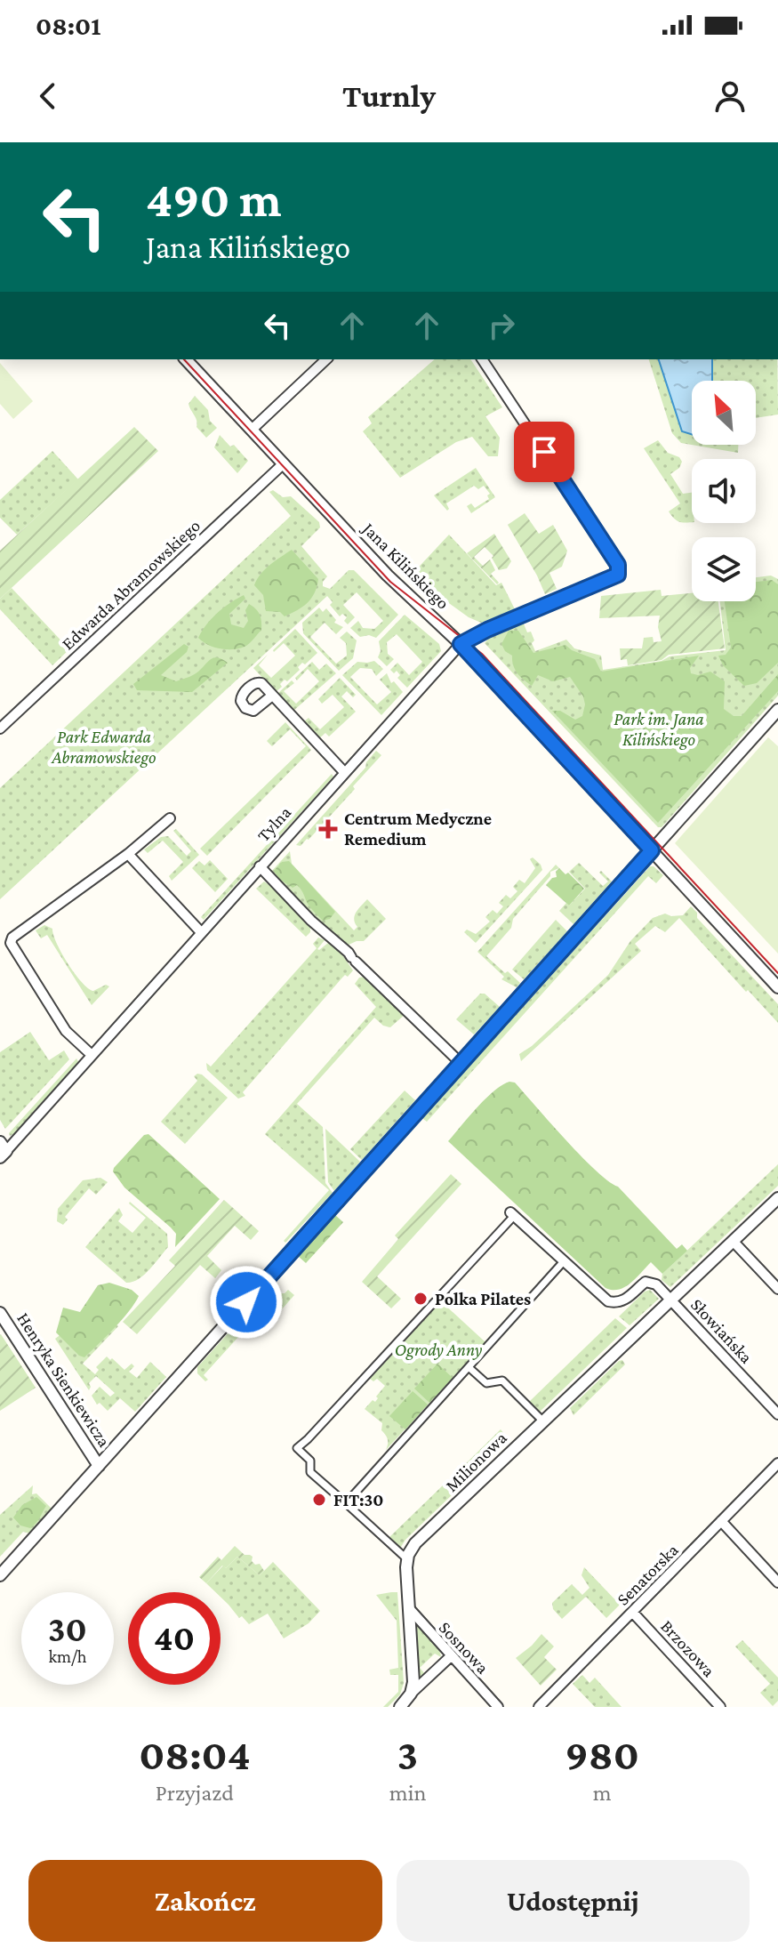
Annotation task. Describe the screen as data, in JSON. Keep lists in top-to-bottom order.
{
  "streets": {
    "street": [
      "Jana Kilińskiego",
      "Edwarda Abramowskiego",
      "Tylna",
      "Słowiańska",
      "Henryka Sienkiewicza",
      "Milionowa",
      "Senatorska",
      "Sosnowa",
      "Brzozowa"
    ]
  },
  "crossings": [
    ["Jana Kilińskiego", "Edwarda Abramowskiego"],
    ["Jana Kilińskiego", "Tylna"],
    ["Słowiańska", "Milionowa"],
    ["Senatorska", "Brzozowa"]
  ],
  "parks": ["Park im. Jana Kilińskiego", "Park Edwarda Abramowskiego", "Ogrody Anny"],
  "places": {
    "health": ["Centrum Medyczne Remedium"],
    "other": ["Polka Pilates", "FIT:30"]
  },
  "north": "top left",
  "page": {
    "status": "08:01",
    "header": "Turnly",
    "turn": ["490 m", "Jana Kilińskiego"],
    "speed": "30 km/h",
    "limit": "40",
    "eta": [
      "08:04",
      "Przyjazd",
      "3",
      "min",
      "980",
      "m"
    ],
    "buttons": ["Zakończ", "Udostępnij"]
  }
}
